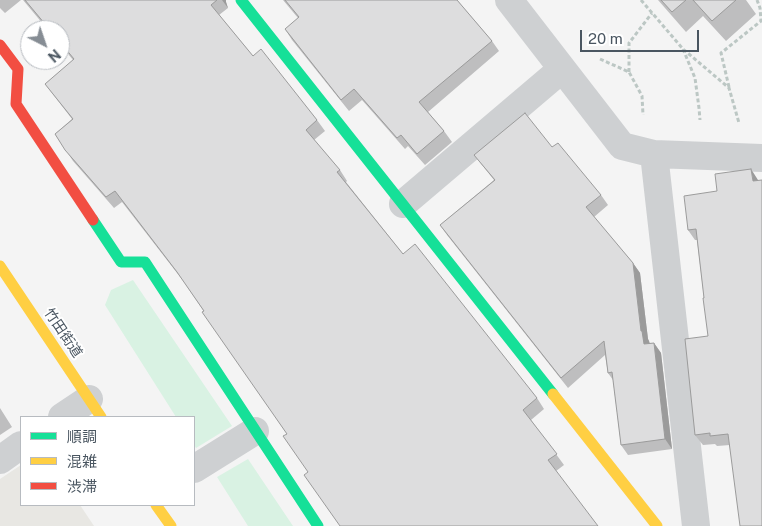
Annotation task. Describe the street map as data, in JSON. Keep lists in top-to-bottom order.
{
  "streets": {
    "main road": ["竹田街道"]
  },
  "legend": ["順調", "混雑", "渋滞"],
  "scale_bar": "20 m",
  "north": "bottom right"
}
